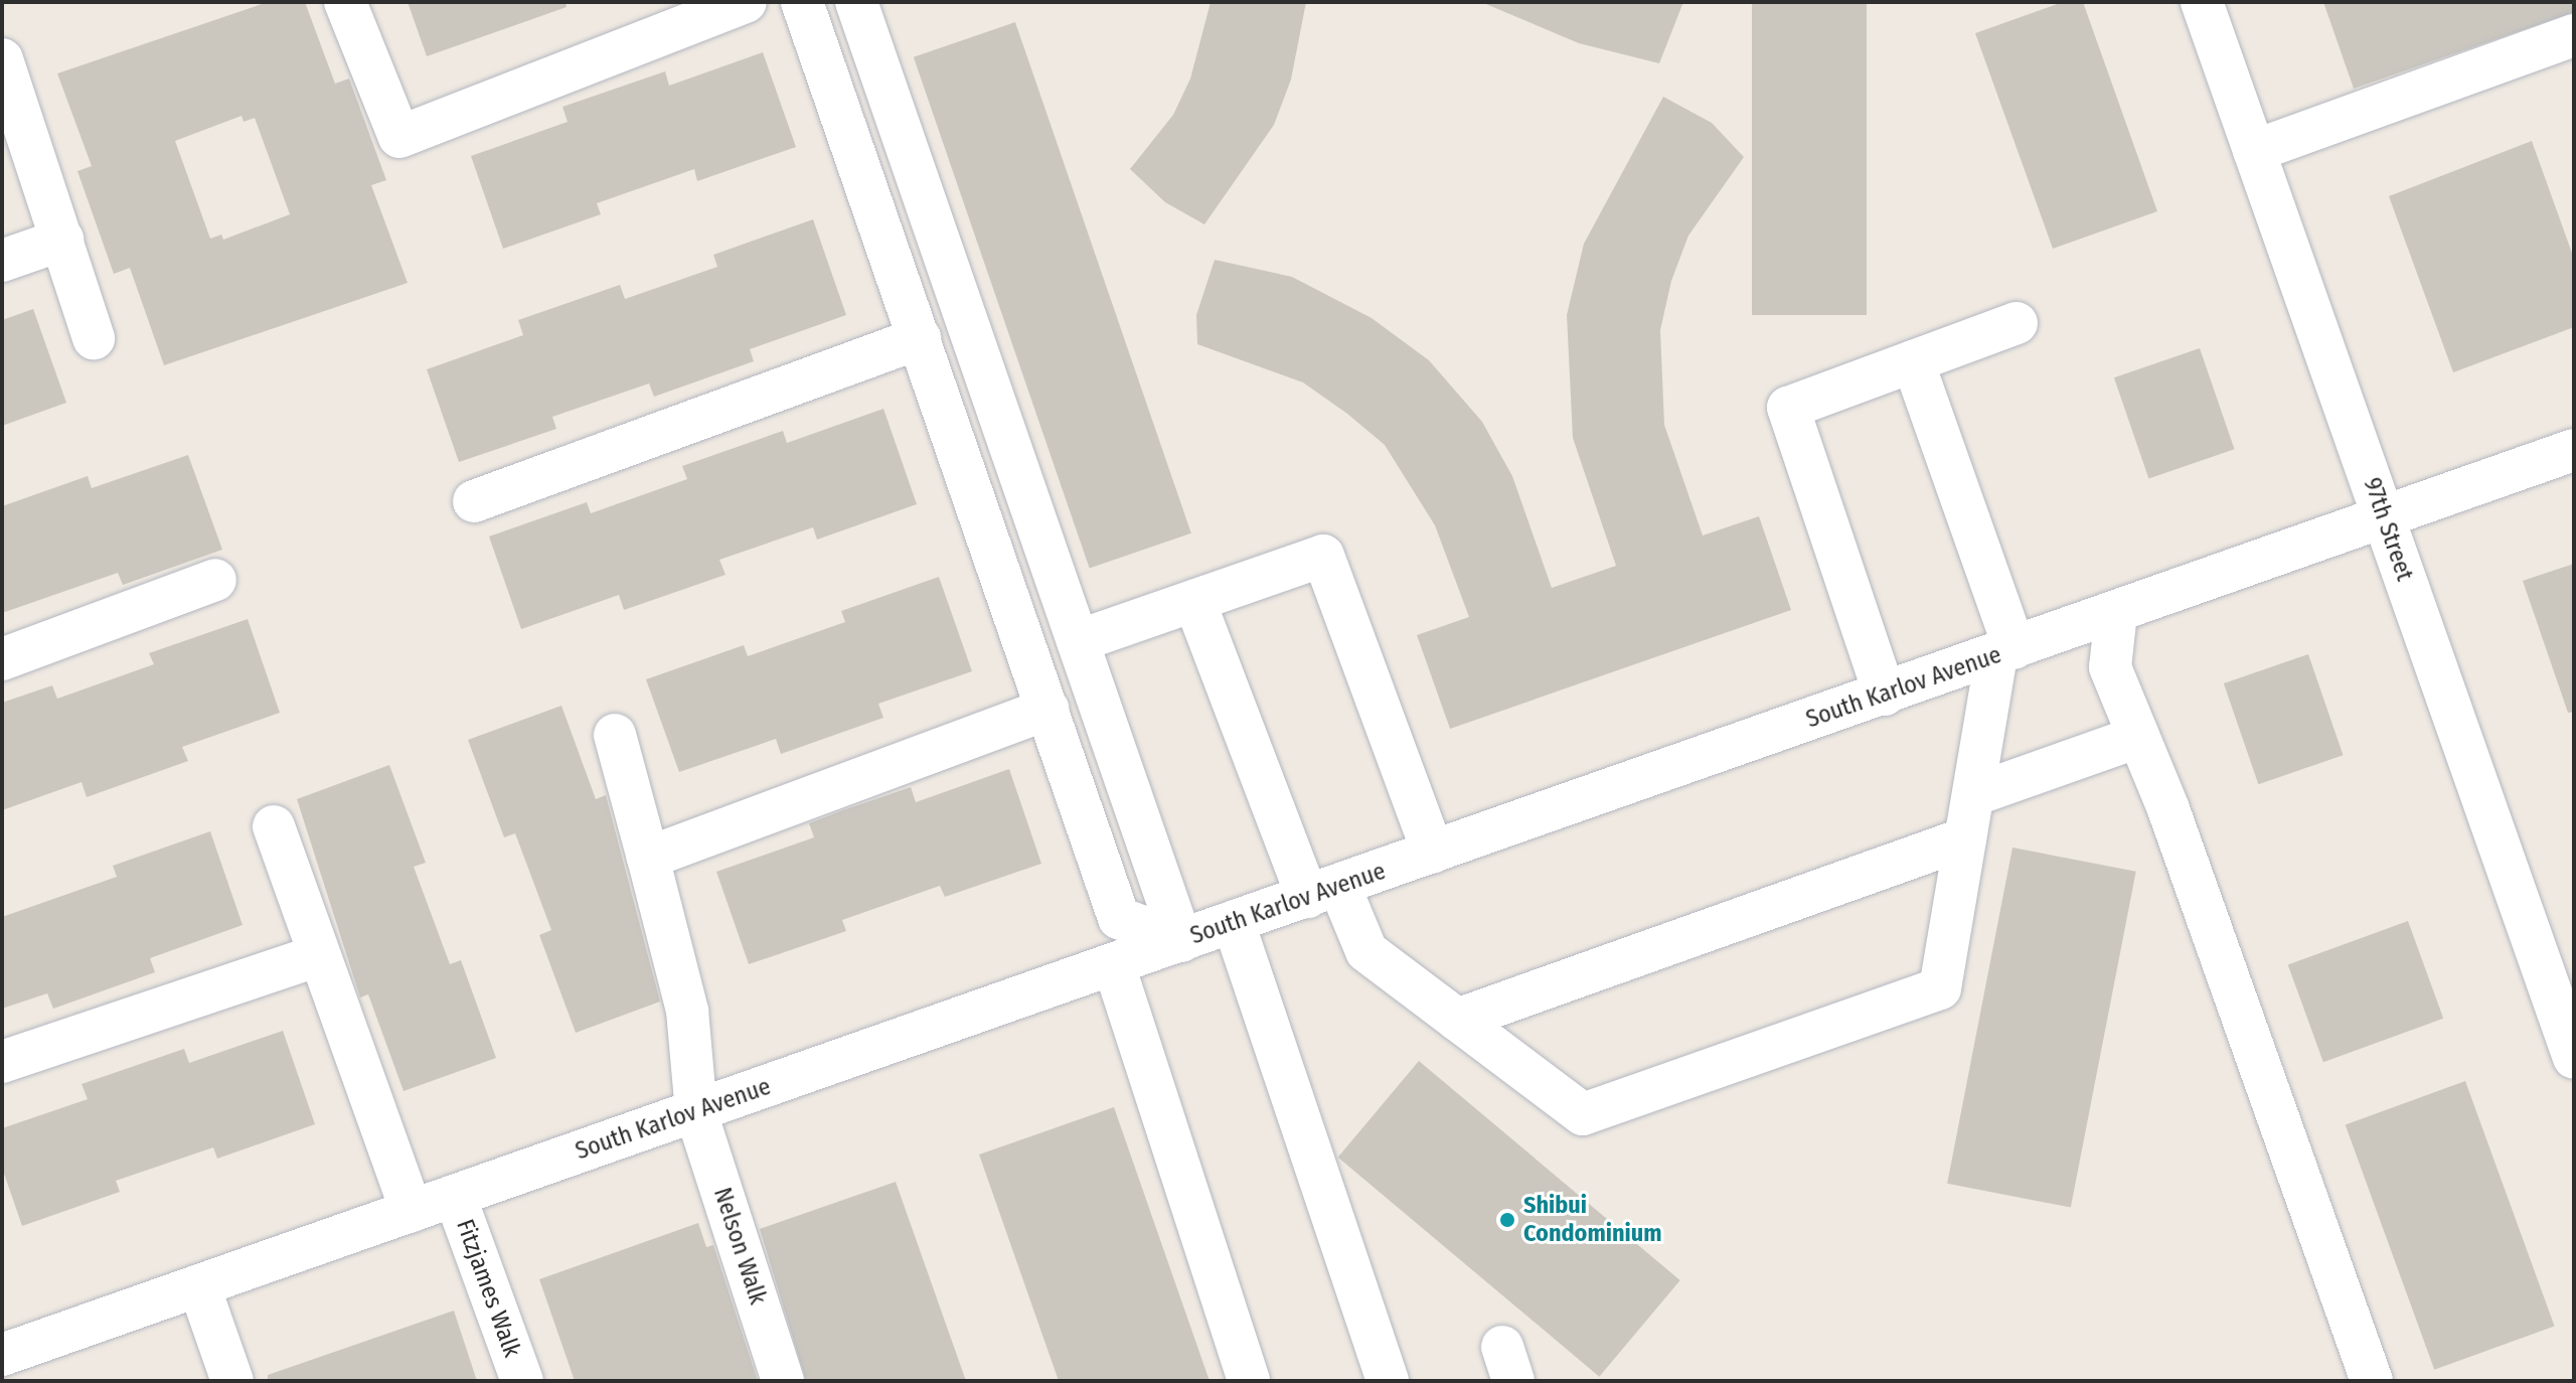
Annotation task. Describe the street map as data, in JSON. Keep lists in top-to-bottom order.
{
  "streets": {
    "street": [
      "97th Street",
      "South Karlov Avenue",
      "Nelson Walk",
      "Fitzjames Walk"
    ]
  },
  "crossings": [
    ["97th Street", "South Karlov Avenue"],
    ["South Karlov Avenue", "Nelson Walk"],
    ["South Karlov Avenue", "Fitzjames Walk"]
  ],
  "places": ["Shibui Condominium"]
}
